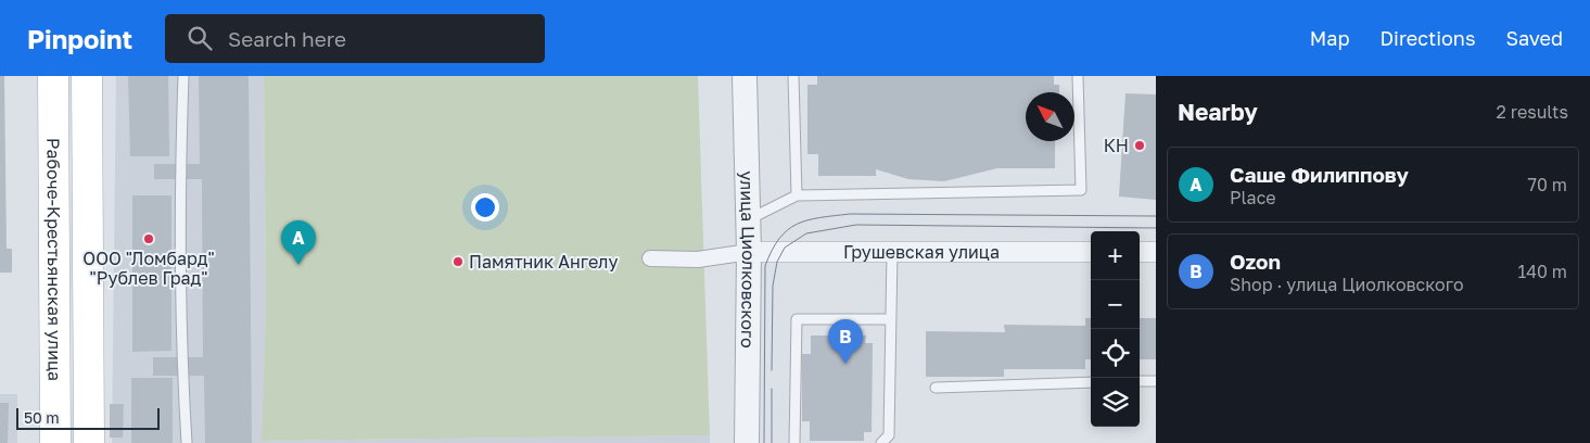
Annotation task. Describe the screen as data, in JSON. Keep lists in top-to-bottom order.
{
  "streets": {
    "main road": ["Рабоче-Крестьянская улица"],
    "street": ["Грушевская улица", "улица Циолковского"]
  },
  "crossings": [
    ["Грушевская улица", "улица Циолковского"]
  ],
  "places": ["КН", "ООО \"Ломбард\" \"Рублев Град\"", "Памятник Ангелу"],
  "scale_bar": "50 m",
  "north": "top left",
  "page": {
    "header": "Pinpoint",
    "search": "Search here",
    "nav": ["Map", "Directions", "Saved"],
    "heading": ["Nearby", "2 results"],
    "list": [
      {
        "mark": "A",
        "name": "Саше Филиппову",
        "note": "Place",
        "value": "70 m"
      },
      {
        "mark": "B",
        "name": "Ozon",
        "note": "Shop · улица Циолковского",
        "value": "140 m"
      }
    ],
    "pins": ["A", "B"],
    "map_buttons": ["+", "−"],
    "scale": "50 m"
  }
}
